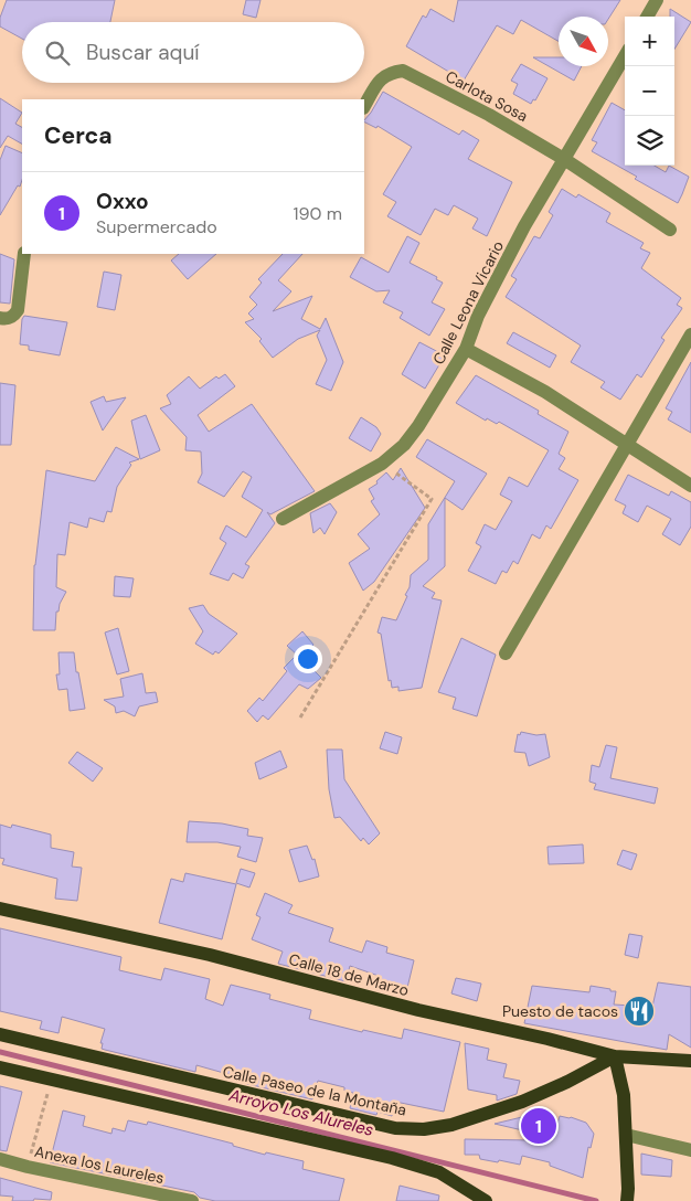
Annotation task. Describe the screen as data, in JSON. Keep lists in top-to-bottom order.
{
  "streets": {
    "main road": ["Calle 18 de Marzo", "Calle Paseo de la Montaña"],
    "street": ["Carlota Sosa", "Calle Leona Vicario", "Anexa los Laureles"]
  },
  "crossings": [
    ["Carlota Sosa", "Calle Leona Vicario"],
    ["Calle 18 de Marzo", "Calle Paseo de la Montaña"]
  ],
  "water": ["Arroyo Los Alureles"],
  "places": {
    "restaurant": ["Puesto de tacos"]
  },
  "north": "bottom right",
  "page": {
    "map_buttons": ["+", "−"],
    "search": "Buscar aquí",
    "heading": "Cerca",
    "list": [
      {
        "mark": "1",
        "name": "Oxxo",
        "note": "Supermercado",
        "value": "190 m"
      }
    ],
    "pins": "1"
  }
}
